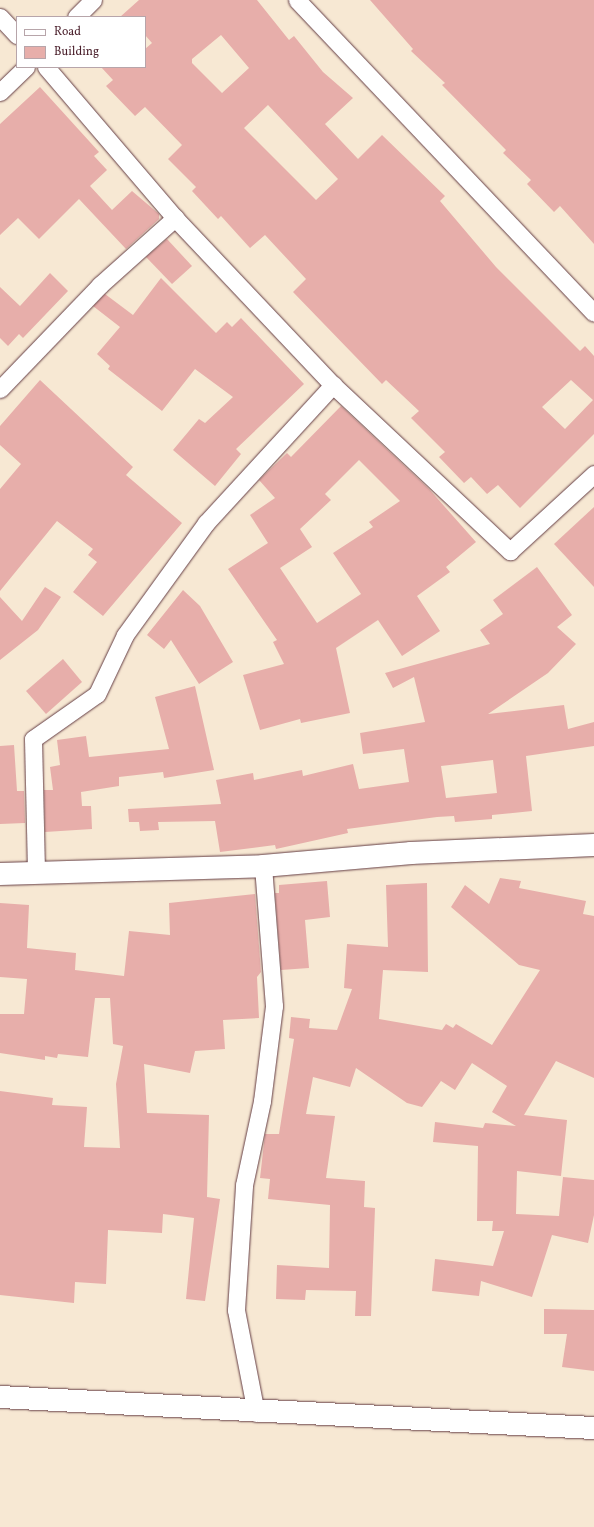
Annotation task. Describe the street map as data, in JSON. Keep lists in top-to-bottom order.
{
  "legend": ["Road", "Building"]
}
